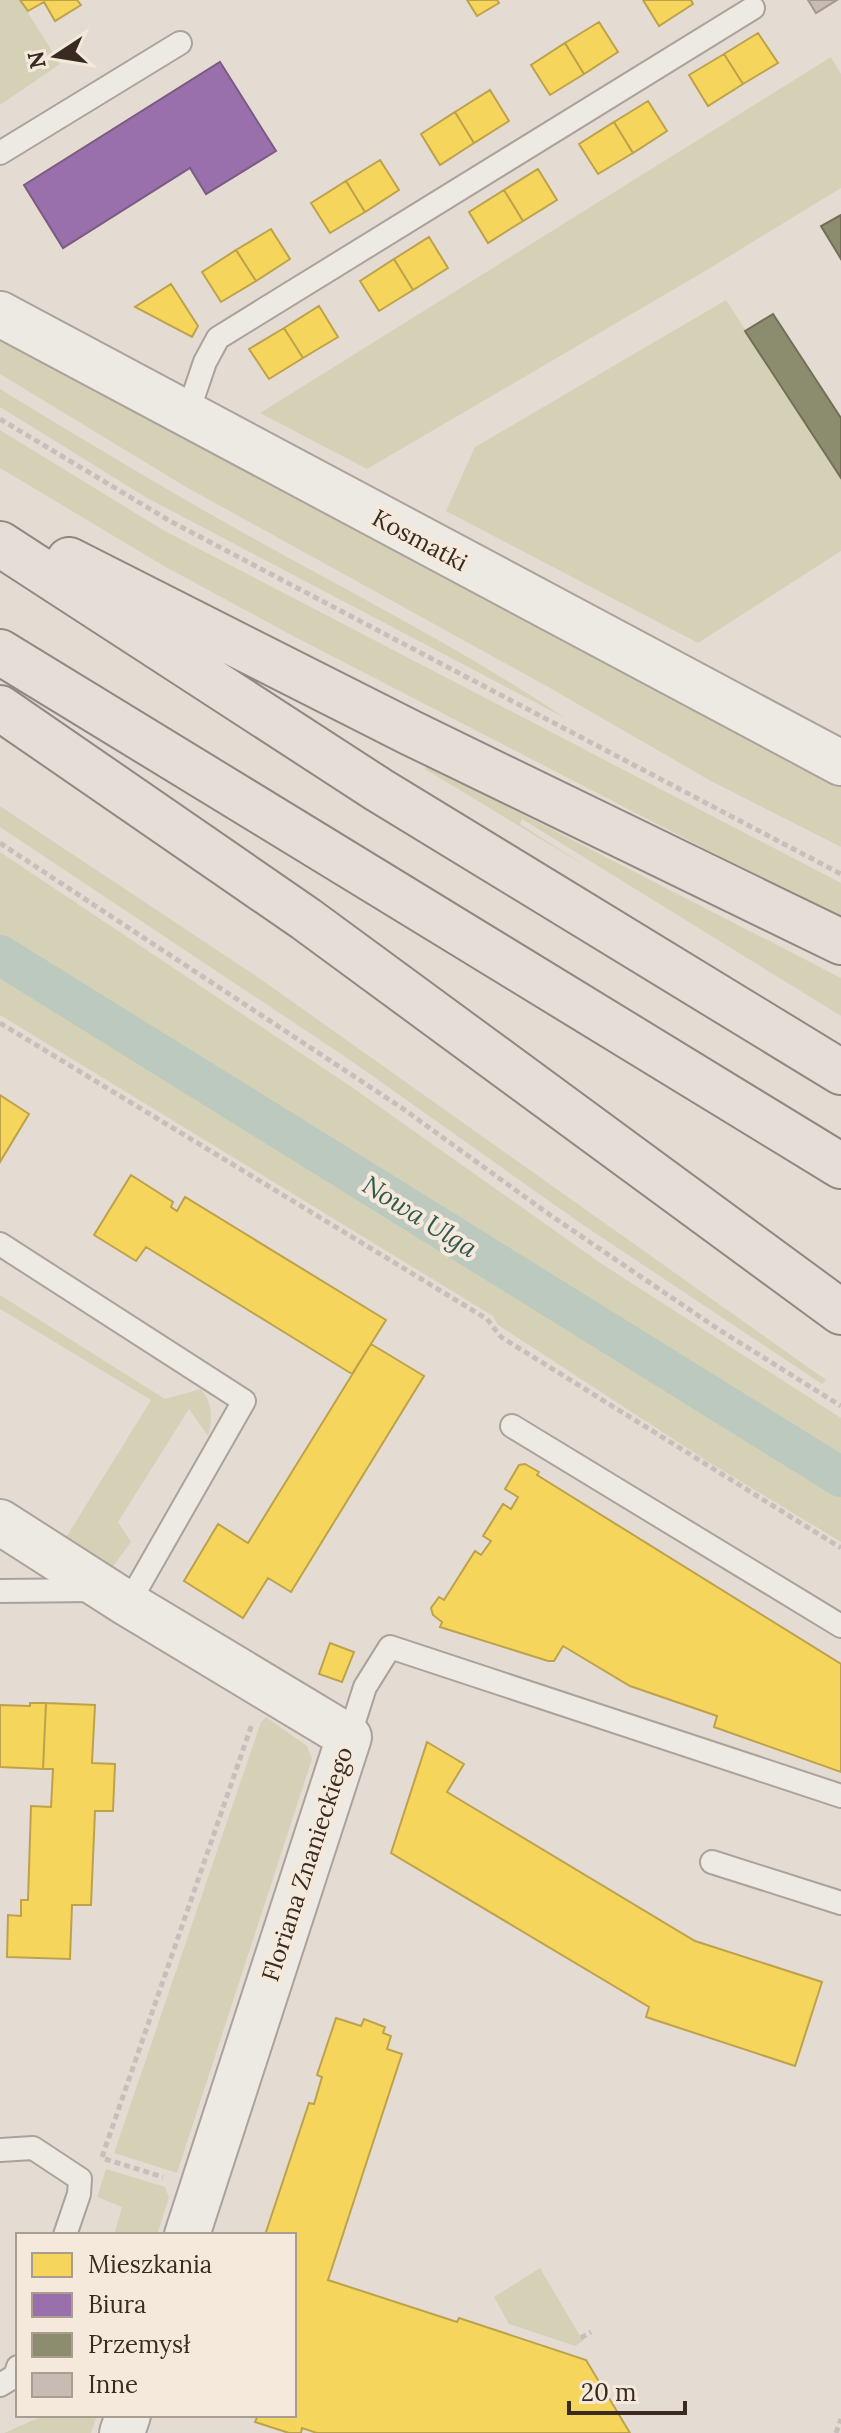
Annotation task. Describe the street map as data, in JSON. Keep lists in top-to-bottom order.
{
  "streets": {
    "street": ["Kosmatki", "Floriana Znanieckiego"]
  },
  "water": ["Nowa Ulga"],
  "legend": [
    "Mieszkania",
    "Biura",
    "Przemysł",
    "Inne"
  ],
  "scale_bar": "20 m",
  "north": "left"
}
